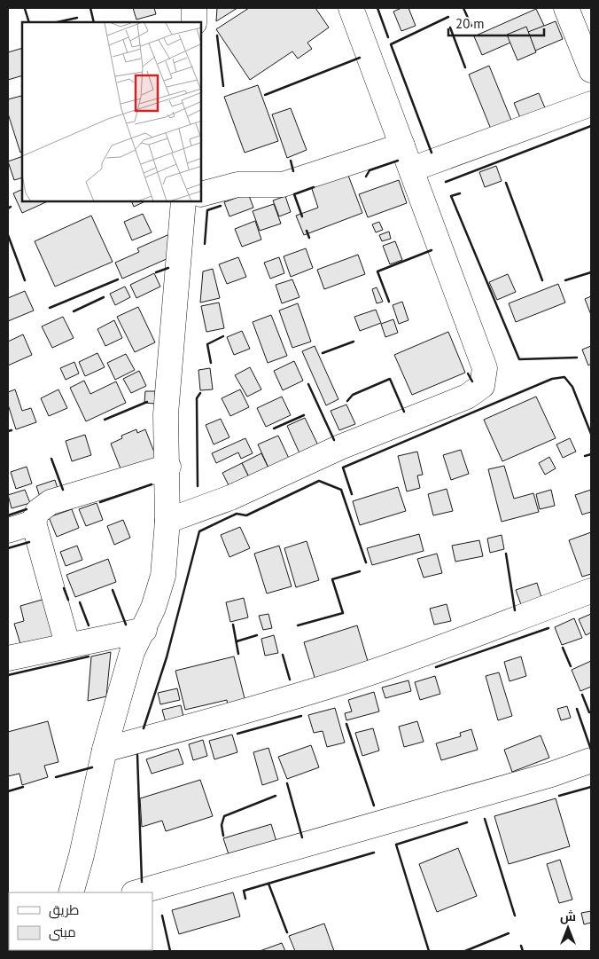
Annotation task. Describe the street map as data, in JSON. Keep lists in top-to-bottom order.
{
  "legend": ["طريق", "مبنى"],
  "scale_bar": "20 m",
  "north": "top"
}
